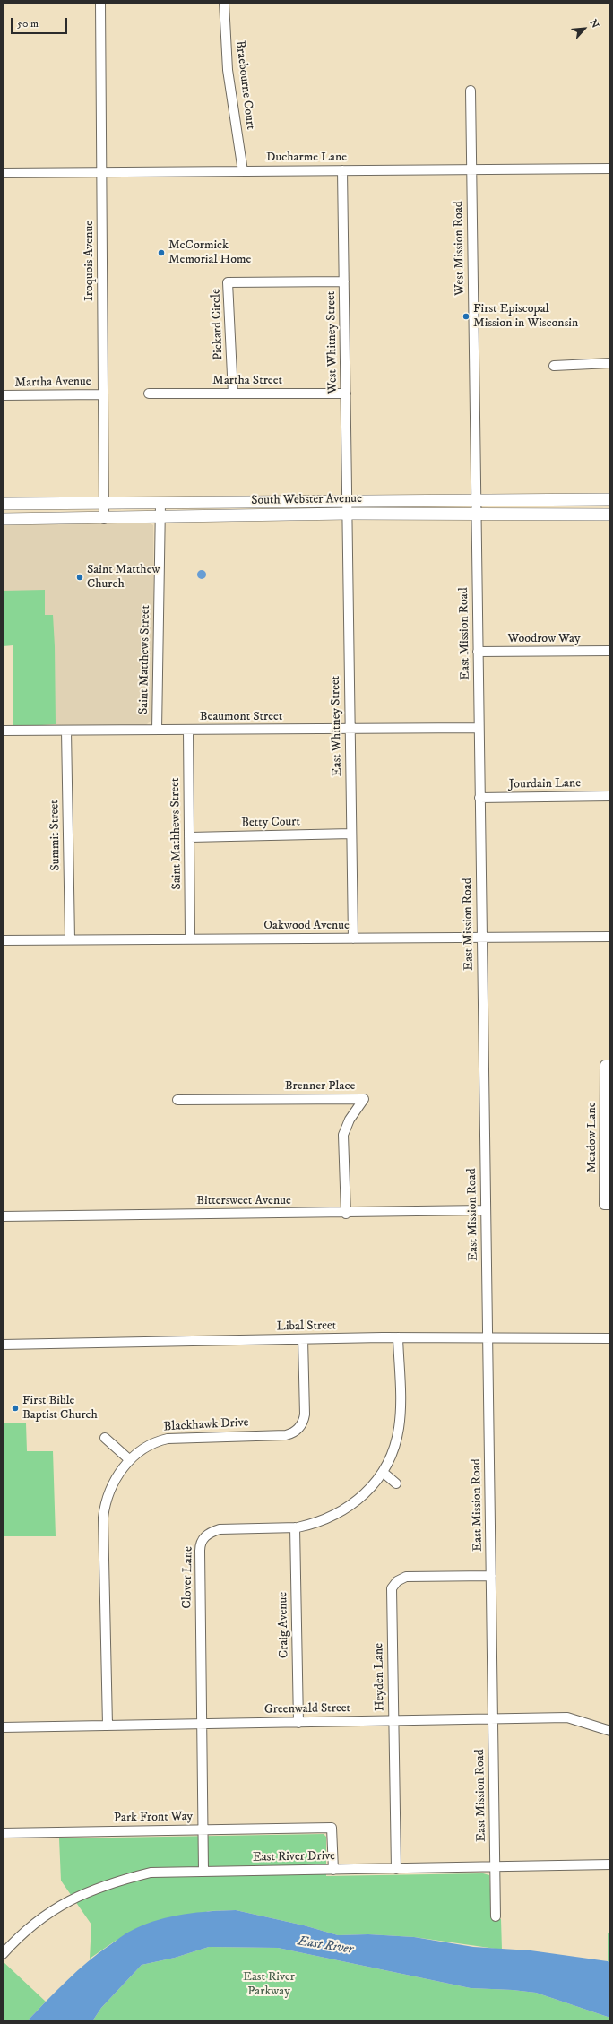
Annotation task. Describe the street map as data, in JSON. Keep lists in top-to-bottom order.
{
  "streets": {
    "main road": ["South Webster Avenue"],
    "street": [
      "Braebourne Court",
      "Ducharme Lane",
      "West Mission Road",
      "Iroquois Avenue",
      "Pickard Circle",
      "West Whitney Street",
      "Martha Street",
      "Martha Avenue",
      "East Mission Road",
      "Woodrow Way",
      "Saint Matthews Street",
      "Beaumont Street",
      "East Whitney Street",
      "Jourdain Lane",
      "Betty Court",
      "Saint Mathhews Street",
      "Summit Street",
      "Oakwood Avenue",
      "Brenner Place",
      "Meadow Lane",
      "Bittersweet Avenue",
      "Libal Street",
      "Blackhawk Drive",
      "Clover Lane",
      "Craig Avenue",
      "Heyden Lane",
      "Greenwald Street",
      "Park Front Way",
      "East River Drive"
    ]
  },
  "crossings": [
    ["Braebourne Court", "Ducharme Lane"],
    ["Ducharme Lane", "West Mission Road"],
    ["Ducharme Lane", "Iroquois Avenue"],
    ["Ducharme Lane", "West Whitney Street"],
    ["West Mission Road", "South Webster Avenue"],
    ["West Mission Road", "East Mission Road"],
    ["Iroquois Avenue", "Martha Avenue"],
    ["Iroquois Avenue", "South Webster Avenue"],
    ["Pickard Circle", "West Whitney Street"],
    ["Pickard Circle", "Martha Street"],
    ["West Whitney Street", "Martha Street"],
    ["West Whitney Street", "South Webster Avenue"],
    ["West Whitney Street", "East Whitney Street"],
    ["South Webster Avenue", "East Mission Road"],
    ["South Webster Avenue", "Saint Matthews Street"],
    ["South Webster Avenue", "East Whitney Street"],
    ["East Mission Road", "Woodrow Way"],
    ["East Mission Road", "Beaumont Street"],
    ["East Mission Road", "Jourdain Lane"],
    ["East Mission Road", "Oakwood Avenue"],
    ["East Mission Road", "Bittersweet Avenue"],
    ["East Mission Road", "Libal Street"],
    ["East Mission Road", "Heyden Lane"],
    ["East Mission Road", "Greenwald Street"],
    ["East Mission Road", "East River Drive"],
    ["Saint Matthews Street", "Beaumont Street"],
    ["Beaumont Street", "East Whitney Street"],
    ["Beaumont Street", "Saint Mathhews Street"],
    ["Beaumont Street", "Summit Street"],
    ["East Whitney Street", "Betty Court"],
    ["East Whitney Street", "Oakwood Avenue"],
    ["Betty Court", "Saint Mathhews Street"],
    ["Saint Mathhews Street", "Oakwood Avenue"],
    ["Summit Street", "Oakwood Avenue"],
    ["Brenner Place", "Bittersweet Avenue"],
    ["Libal Street", "Blackhawk Drive"],
    ["Libal Street", "Clover Lane"],
    ["Blackhawk Drive", "Greenwald Street"],
    ["Clover Lane", "Craig Avenue"],
    ["Clover Lane", "Greenwald Street"],
    ["Clover Lane", "Park Front Way"],
    ["Clover Lane", "East River Drive"],
    ["Craig Avenue", "Greenwald Street"],
    ["Heyden Lane", "Greenwald Street"],
    ["Heyden Lane", "East River Drive"],
    ["Park Front Way", "East River Drive"]
  ],
  "water": ["East River"],
  "parks": ["East River Parkway"],
  "places": [
    "McCormick Memorial Home",
    "First Episcopal Mission in Wisconsin",
    "Saint Matthew Church",
    "First Bible Baptist Church"
  ],
  "scale_bar": "50 m",
  "north": "top right"
}
